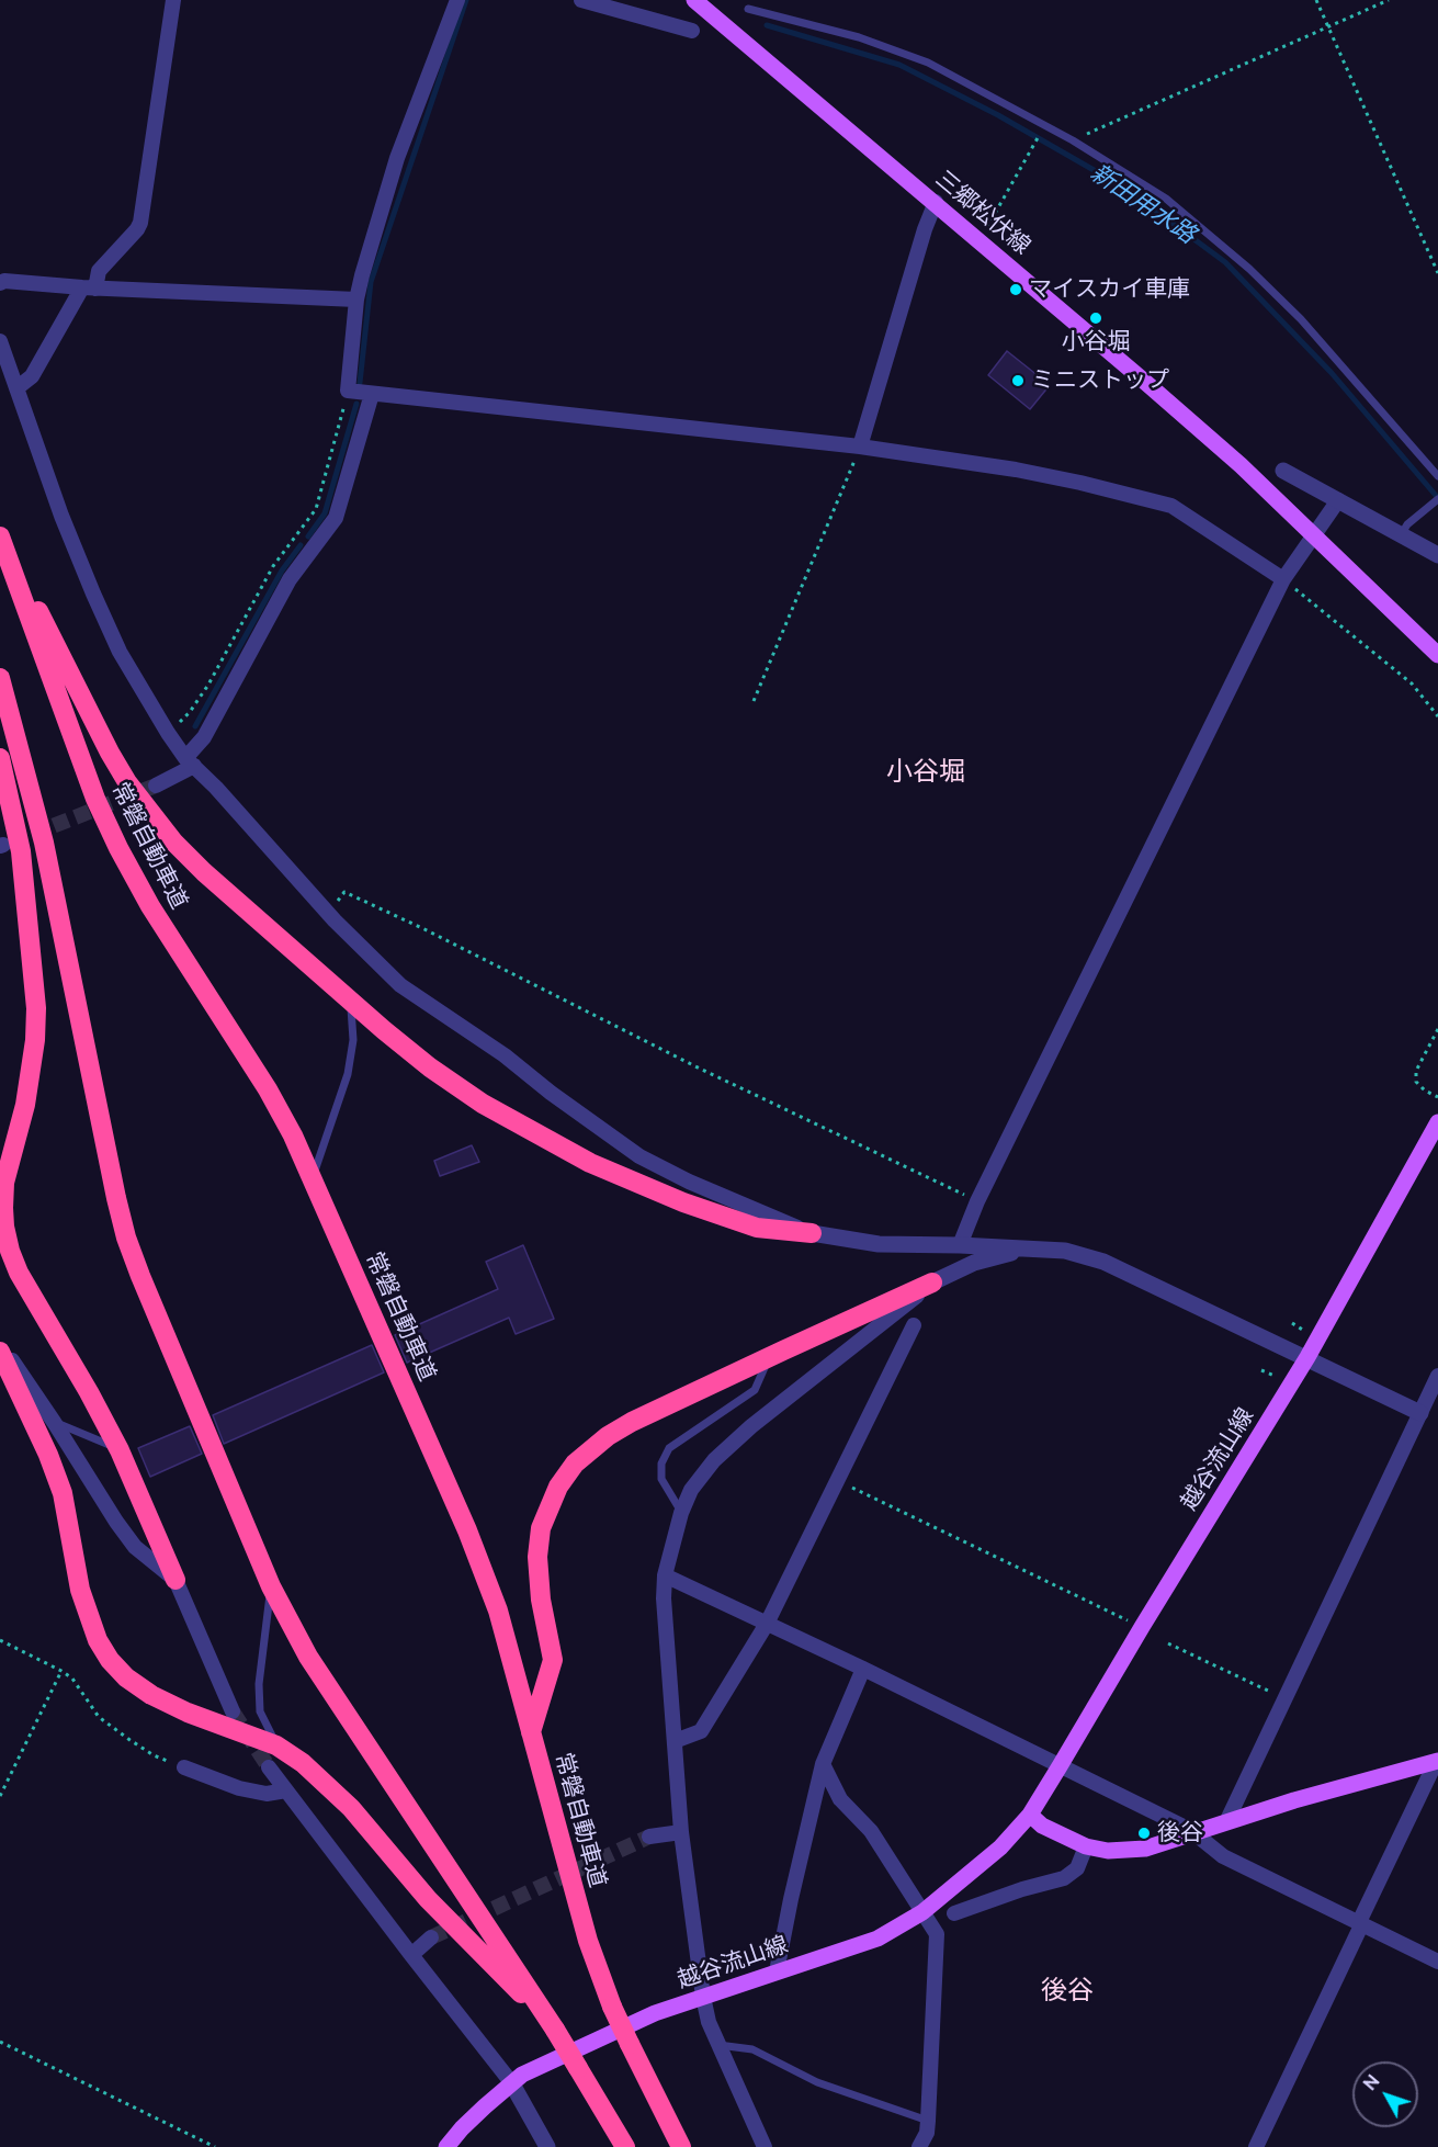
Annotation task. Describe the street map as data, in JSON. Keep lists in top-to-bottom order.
{
  "streets": {
    "highway": ["常磐自動車道"],
    "main road": ["三郷松伏線", "越谷流山線"]
  },
  "districts": ["小谷堀", "後谷"],
  "water": ["新田用水路"],
  "places": [
    "マイスカイ車庫",
    "小谷堀",
    "ミニストップ",
    "後谷"
  ],
  "north": "top left"
}
